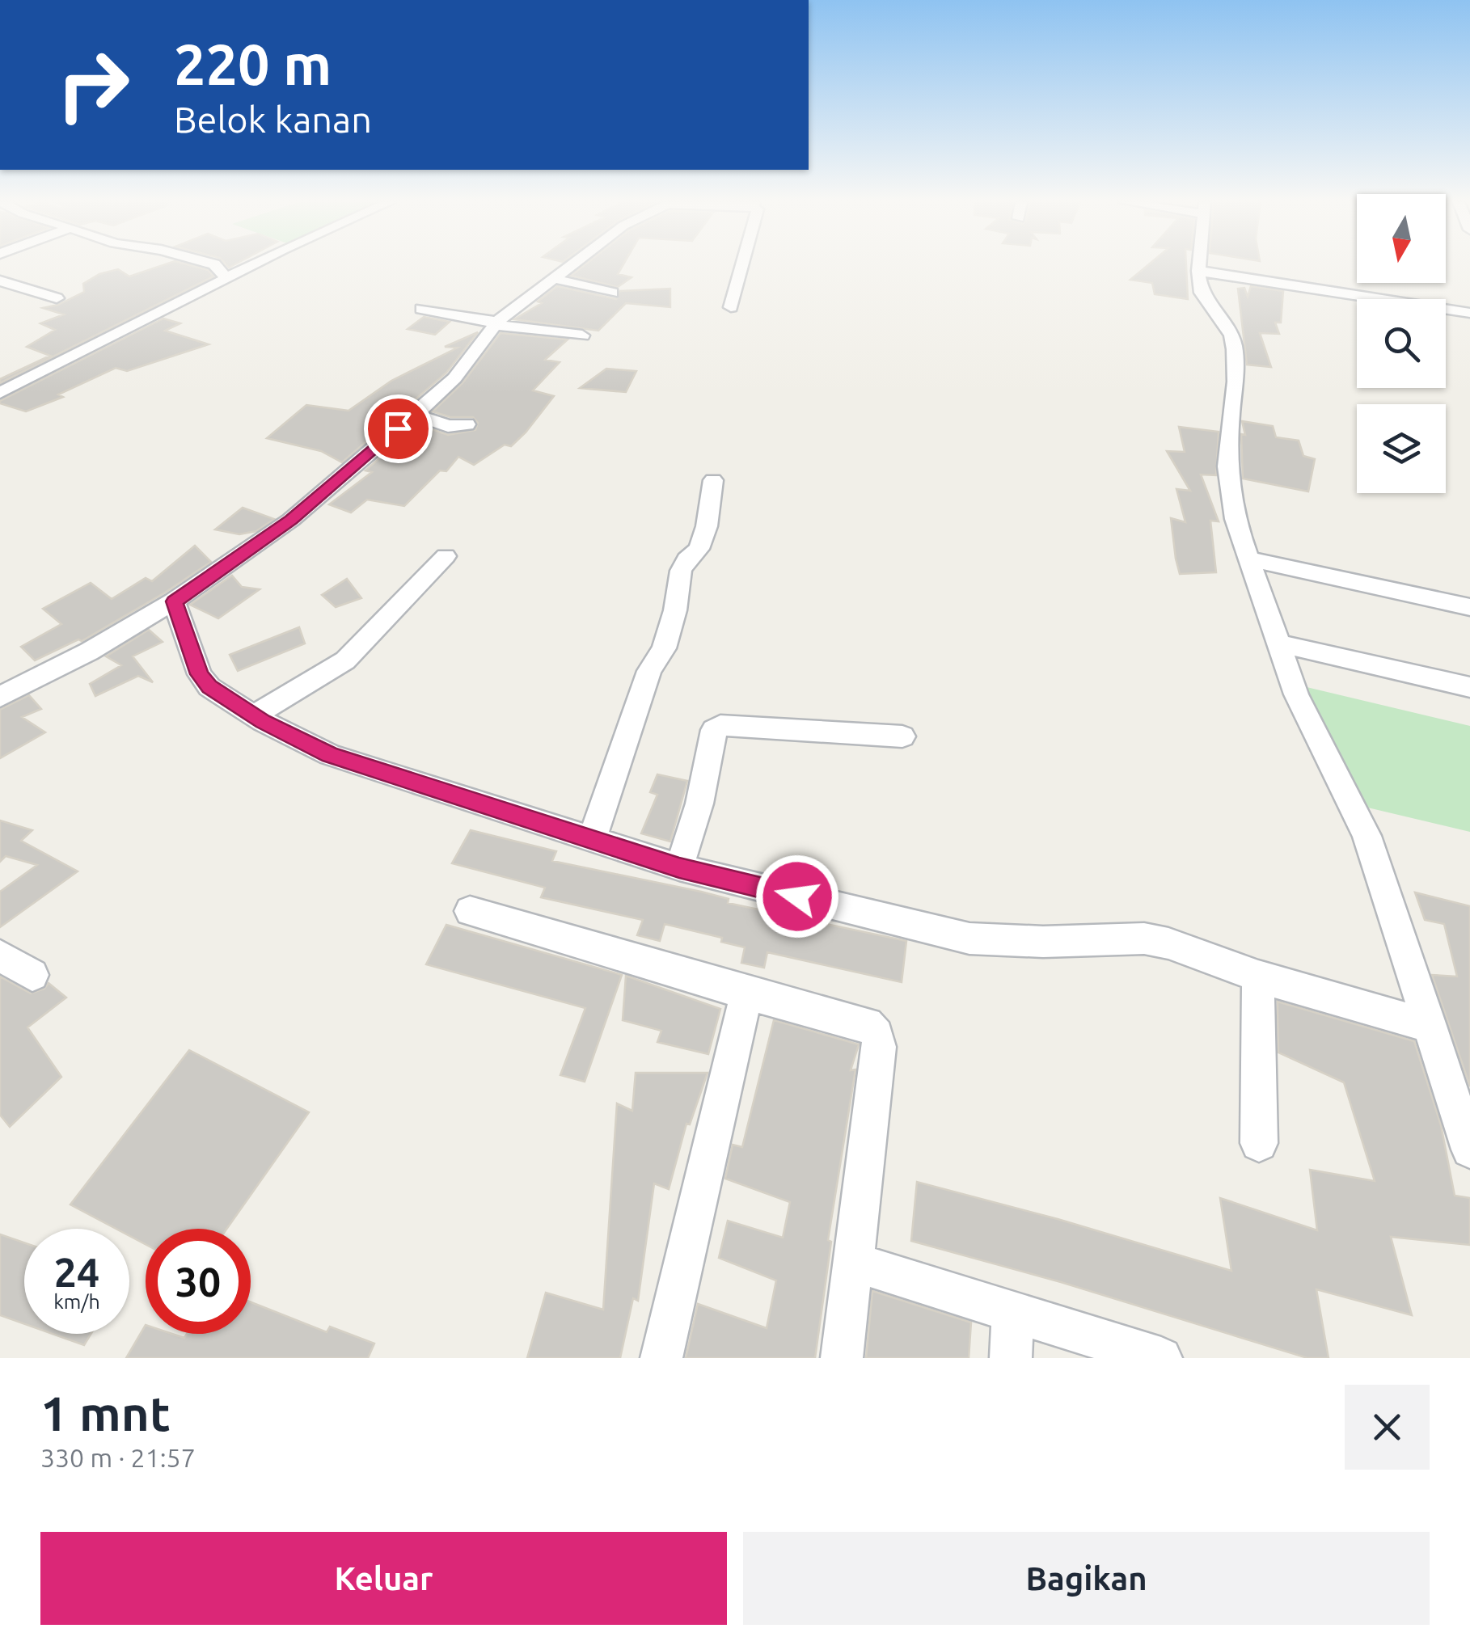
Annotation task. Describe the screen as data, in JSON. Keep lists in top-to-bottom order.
{
  "north": "bottom",
  "page": {
    "turn": ["220 m", "Belok kanan"],
    "speed": "24 km/h",
    "limit": "30",
    "heading": ["1 mnt", "330 m · 21:57"],
    "buttons": ["Keluar", "Bagikan"]
  }
}
